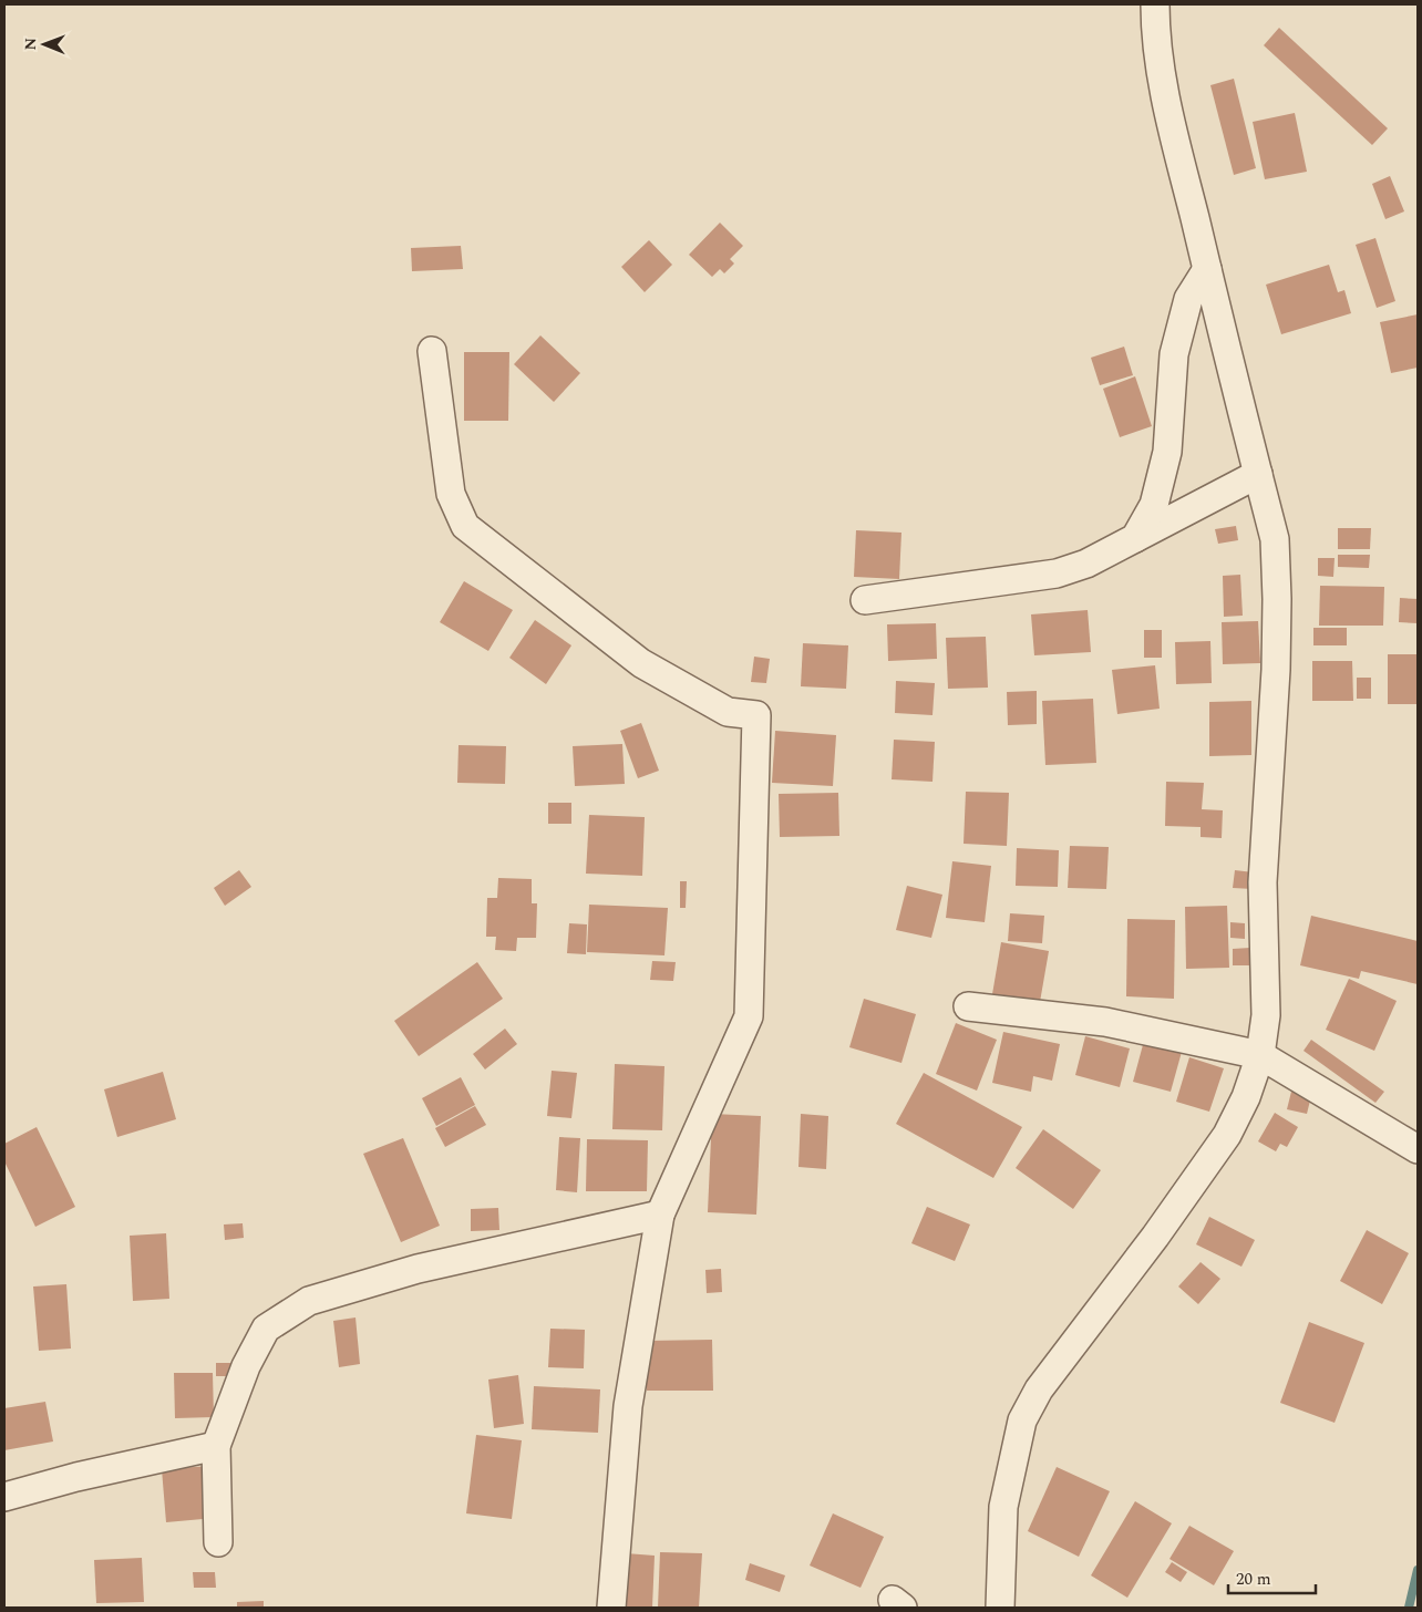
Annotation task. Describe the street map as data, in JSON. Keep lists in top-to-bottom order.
{
  "scale_bar": "20 m",
  "north": "left"
}
